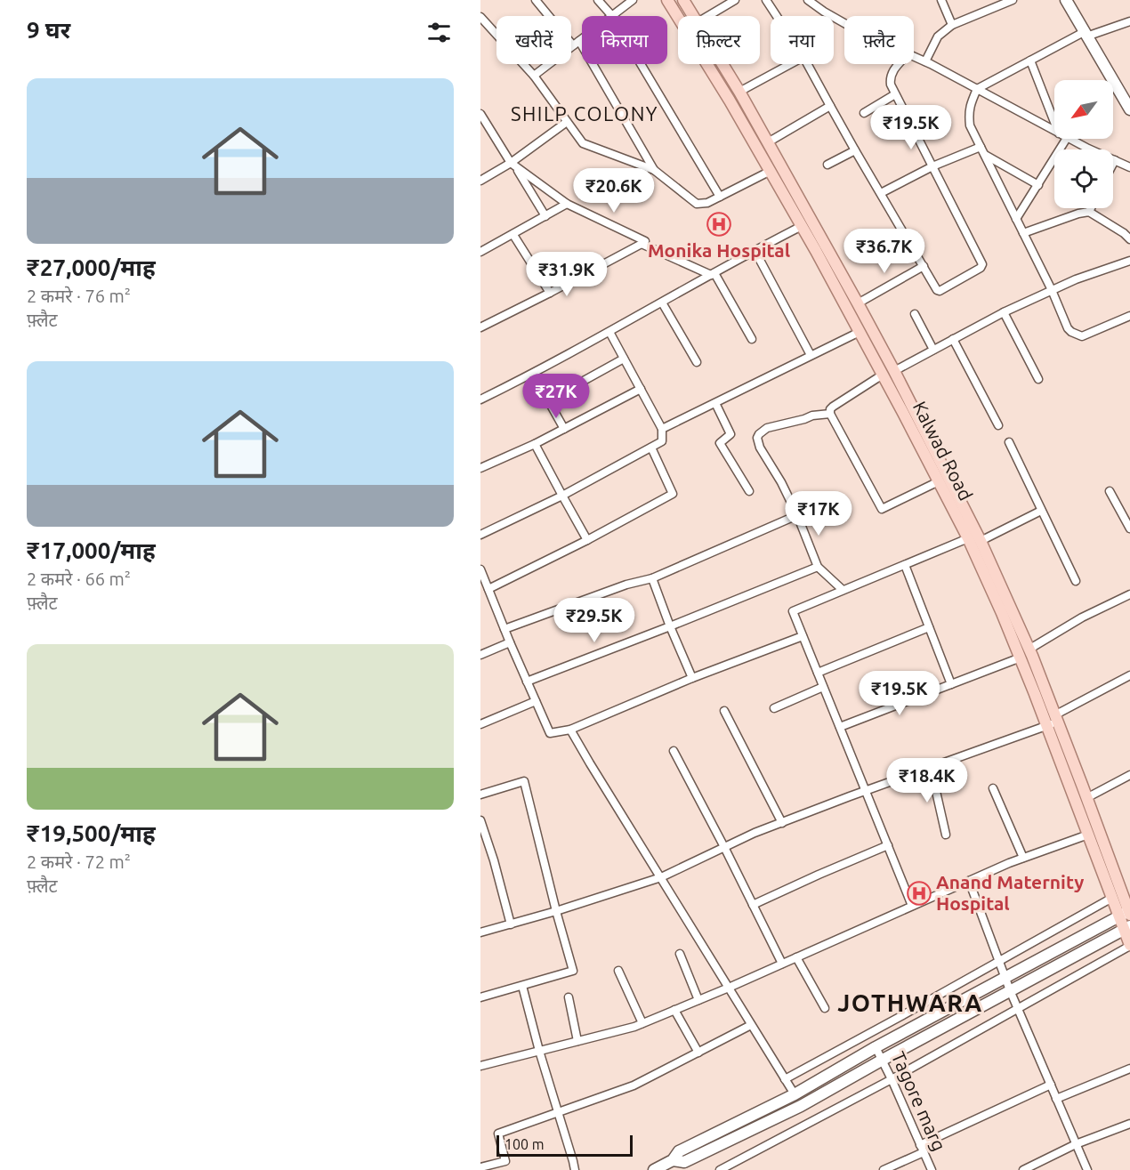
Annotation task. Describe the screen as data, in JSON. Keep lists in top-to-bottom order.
{
  "streets": {
    "main road": ["Kalwad Road"],
    "street": ["Tagore marg"]
  },
  "districts": ["SHILP COLONY", "JOTHWARA"],
  "places": {
    "hospital": ["Monika Hospital", "Anand Maternity Hospital"]
  },
  "scale_bar": "100 m",
  "north": "bottom left",
  "page": {
    "heading": "9 घर",
    "chip": [
      "खरीदें",
      "किराया",
      "फ़िल्टर",
      "नया",
      "फ़्लैट"
    ],
    "list": [
      {
        "name": "₹27,000/माह",
        "note": "2 कमरे · 76 m² · फ़्लैट"
      },
      {
        "name": "₹17,000/माह",
        "note": "2 कमरे · 66 m² · फ़्लैट"
      },
      {
        "name": "₹19,500/माह",
        "note": "2 कमरे · 72 m² · फ़्लैट"
      }
    ],
    "price": [
      "₹19.5K",
      "₹20.6K",
      "₹36.7K",
      "₹31.9K",
      "₹27K",
      "₹17K",
      "₹29.5K",
      "₹19.5K",
      "₹18.4K"
    ],
    "scale": "100 m"
  }
}
